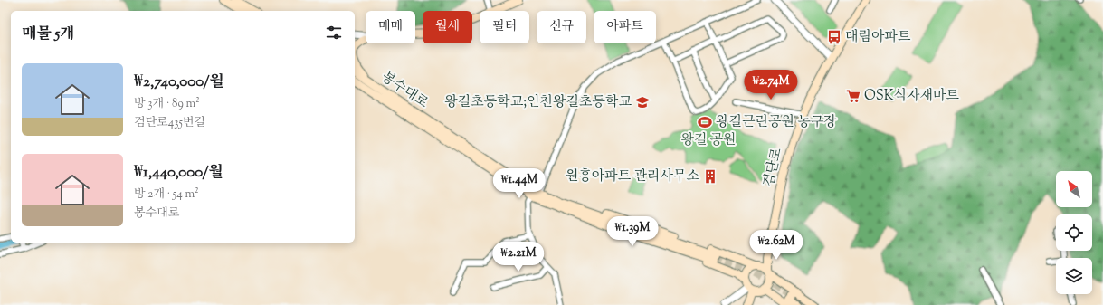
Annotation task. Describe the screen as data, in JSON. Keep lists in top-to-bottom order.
{
  "streets": {
    "main road": ["봉수대로", "검단로"]
  },
  "parks": ["왕길 공원"],
  "places": {
    "bus stop": ["대림아파트"],
    "supermarket": ["OSK식자재마트"],
    "school or university": ["왕길초등학교;인천왕길초등학교"],
    "sports": ["왕길근린공원 농구장"],
    "building": ["원흥아파트 관리사무소"]
  },
  "north": "top left",
  "page": {
    "chip": [
      "매매",
      "월세",
      "필터",
      "신규",
      "아파트"
    ],
    "heading": "매물 5개",
    "list": [
      {
        "name": "₩2,740,000/월",
        "note": "방 3개 · 89 m² · 검단로435번길"
      },
      {
        "name": "₩1,440,000/월",
        "note": "방 2개 · 54 m² · 봉수대로"
      }
    ],
    "price": [
      "₩2.74M",
      "₩1.44M",
      "₩1.39M",
      "₩2.62M",
      "₩2.21M"
    ]
  }
}
